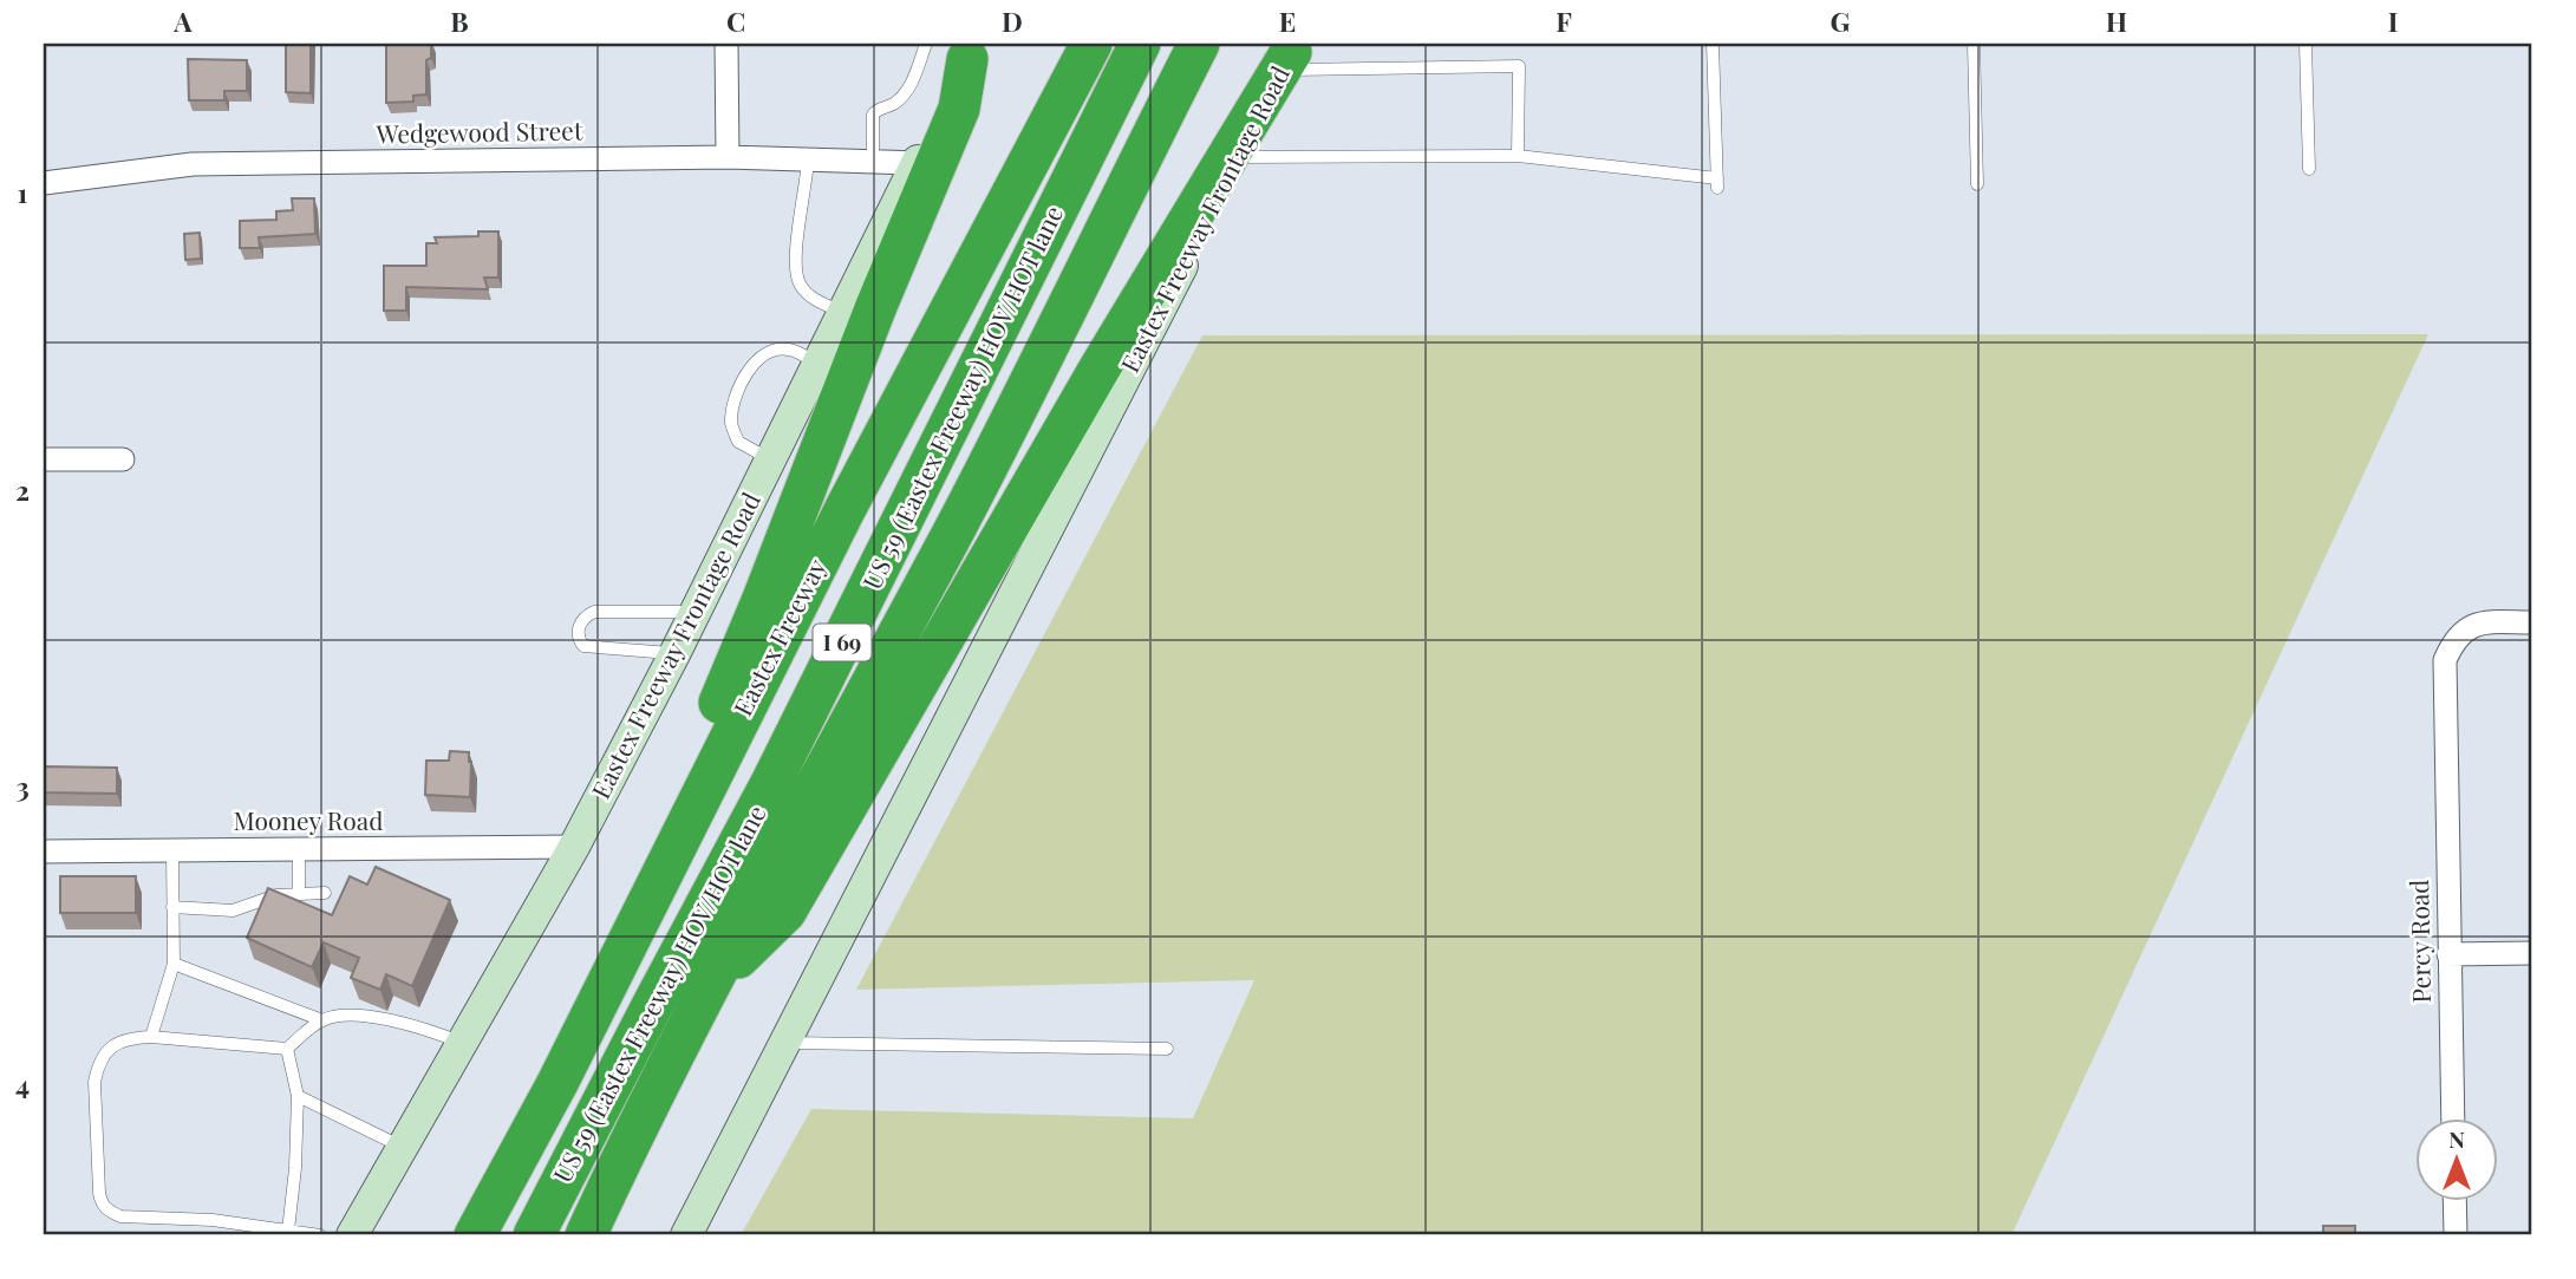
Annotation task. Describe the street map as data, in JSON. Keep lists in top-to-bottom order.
{
  "streets": {
    "highway": ["US 59 (Eastex Freeway) HOV/HOT lane", "Eastex Freeway", "I 69"],
    "main road": ["Eastex Freeway Frontage Road"],
    "street": ["Wedgewood Street", "Mooney Road", "Percy Road"]
  },
  "crossings": [
    ["Wedgewood Street", "Eastex Freeway Frontage Road"],
    ["Eastex Freeway Frontage Road", "Mooney Road"]
  ],
  "north": "top",
  "grid": {
    "columns": [
      "A",
      "B",
      "C",
      "D",
      "E",
      "F",
      "G",
      "H",
      "I"
    ],
    "rows": [
      "1",
      "2",
      "3",
      "4"
    ]
  }
}
